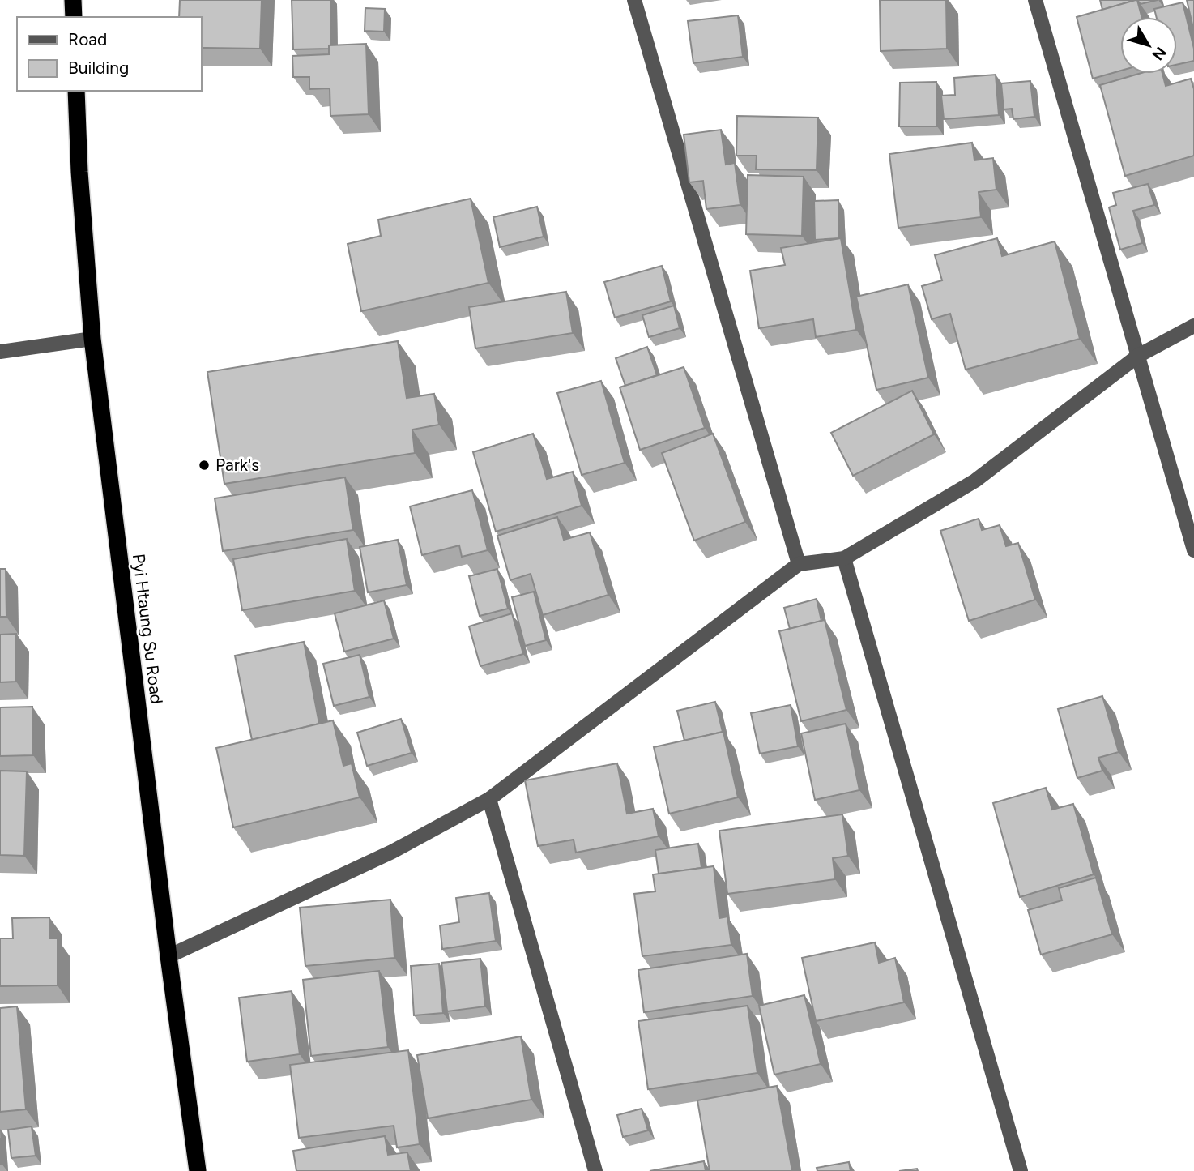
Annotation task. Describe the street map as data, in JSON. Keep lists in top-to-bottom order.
{
  "streets": {
    "highway": ["Pyi Htaung Su Road"]
  },
  "places": ["Park's"],
  "legend": ["Road", "Building"],
  "north": "bottom right"
}
